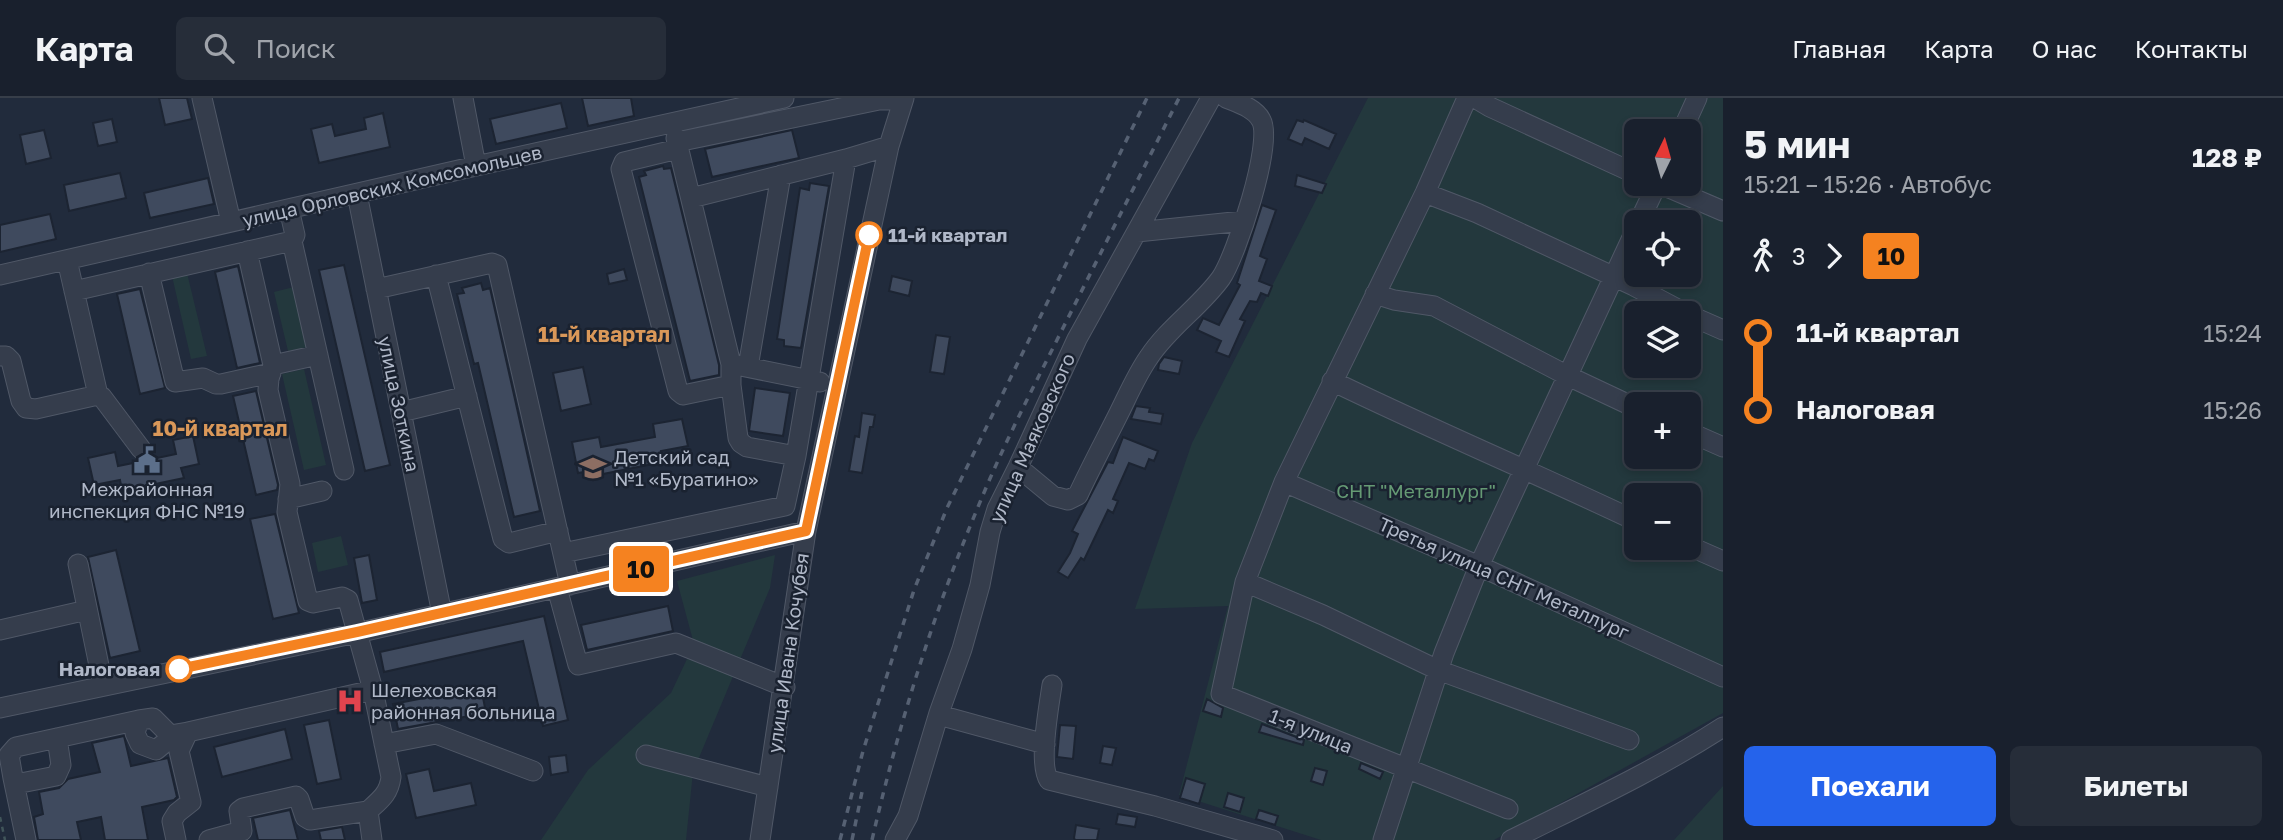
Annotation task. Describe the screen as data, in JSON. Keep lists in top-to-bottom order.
{
  "streets": {
    "street": [
      "улица Орловских Комсомольцев",
      "улица Зоткина",
      "улица Маяковского",
      "Третья улица СНТ Металлург",
      "улица Ивана Кочубея",
      "1-я улица"
    ]
  },
  "crossings": [
    ["улица Орловских Комсомольцев", "улица Зоткина"]
  ],
  "districts": ["11-й квартал", "10-й квартал"],
  "parks": ["СНТ \"Металлург\""],
  "places": {
    "other": ["11-й квартал", "Налоговая"],
    "public building": ["Межрайонная инспекция ФНС №19"],
    "school or university": ["Детский сад №1 «Буратино»"],
    "hospital": ["Шелеховская районная больница"]
  },
  "lines": ["bus line 10"],
  "north": "top",
  "page": {
    "header": "Карта",
    "search": "Поиск",
    "nav": [
      "Главная",
      "Карта",
      "О нас",
      "Контакты"
    ],
    "on_map": "10",
    "heading": ["5 мин", "15:21 – 15:26 · Автобус", "128 ₽"],
    "map_buttons": ["+", "−"],
    "legs": ["3", "10"],
    "list": [
      {
        "name": "11-й квартал",
        "value": "15:24"
      },
      {
        "name": "Налоговая",
        "value": "15:26"
      }
    ],
    "buttons": ["Поехали", "Билеты"]
  }
}
